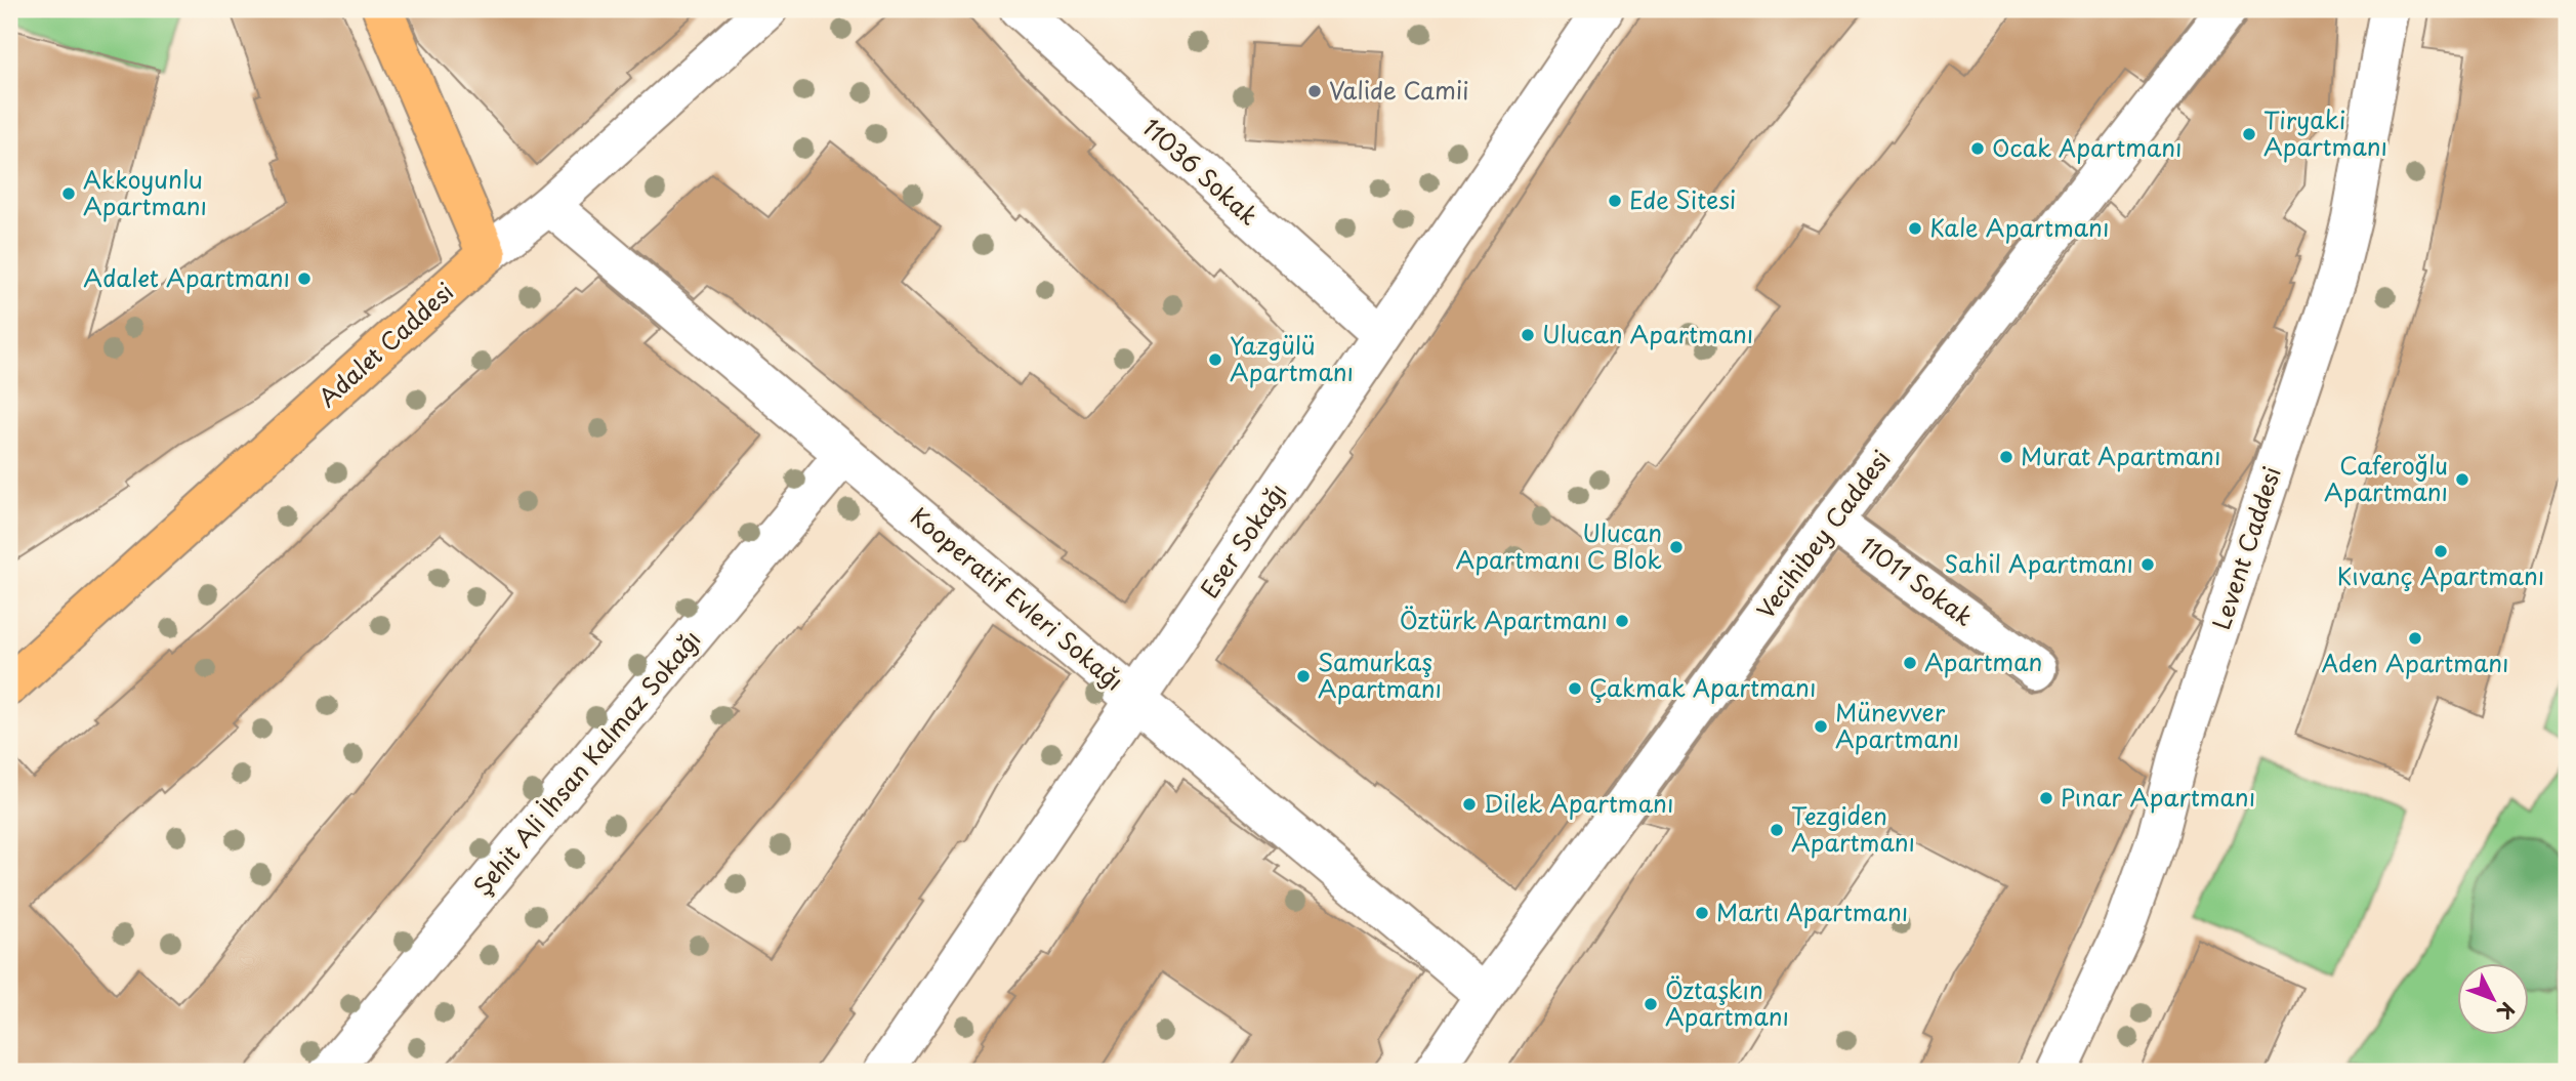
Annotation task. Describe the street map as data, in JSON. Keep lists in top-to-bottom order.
{
  "streets": {
    "main road": ["Adalet Caddesi"],
    "street": [
      "11036 Sokak",
      "Vecihibey Caddesi",
      "Eser Sokağı",
      "Levent Caddesi",
      "11011 Sokak",
      "Kooperatif Evleri Sokağı",
      "Şehit Ali İhsan Kalmaz Sokağı"
    ]
  },
  "crossings": [
    ["11036 Sokak", "Eser Sokağı"],
    ["Adalet Caddesi", "Kooperatif Evleri Sokağı"],
    ["Vecihibey Caddesi", "11011 Sokak"],
    ["Vecihibey Caddesi", "Kooperatif Evleri Sokağı"],
    ["Eser Sokağı", "Kooperatif Evleri Sokağı"],
    ["Kooperatif Evleri Sokağı", "Şehit Ali İhsan Kalmaz Sokağı"]
  ],
  "places": [
    "Valide Camii",
    "Tiryaki Apartmanı",
    "Ocak Apartmanı",
    "Akkoyunlu Apartmanı",
    "Ede Sitesi",
    "Kale Apartmanı",
    "Adalet Apartmanı",
    "Ulucan Apartmanı",
    "Yazgülü Apartmanı",
    "Murat Apartmanı",
    "Caferoğlu Apartmanı",
    "Ulucan Apartmanı C Blok",
    "Kıvanç Apartmanı",
    "Sahil Apartmanı",
    "Öztürk Apartmanı",
    "Aden Apartmanı",
    "Apartman",
    "Samurkaş Apartmanı",
    "Çakmak Apartmanı",
    "Münevver Apartmanı",
    "Pınar Apartmanı",
    "Dilek Apartmanı",
    "Tezgiden Apartmanı",
    "Martı Apartmanı",
    "Öztaşkın Apartmanı"
  ],
  "north": "bottom right"
}
